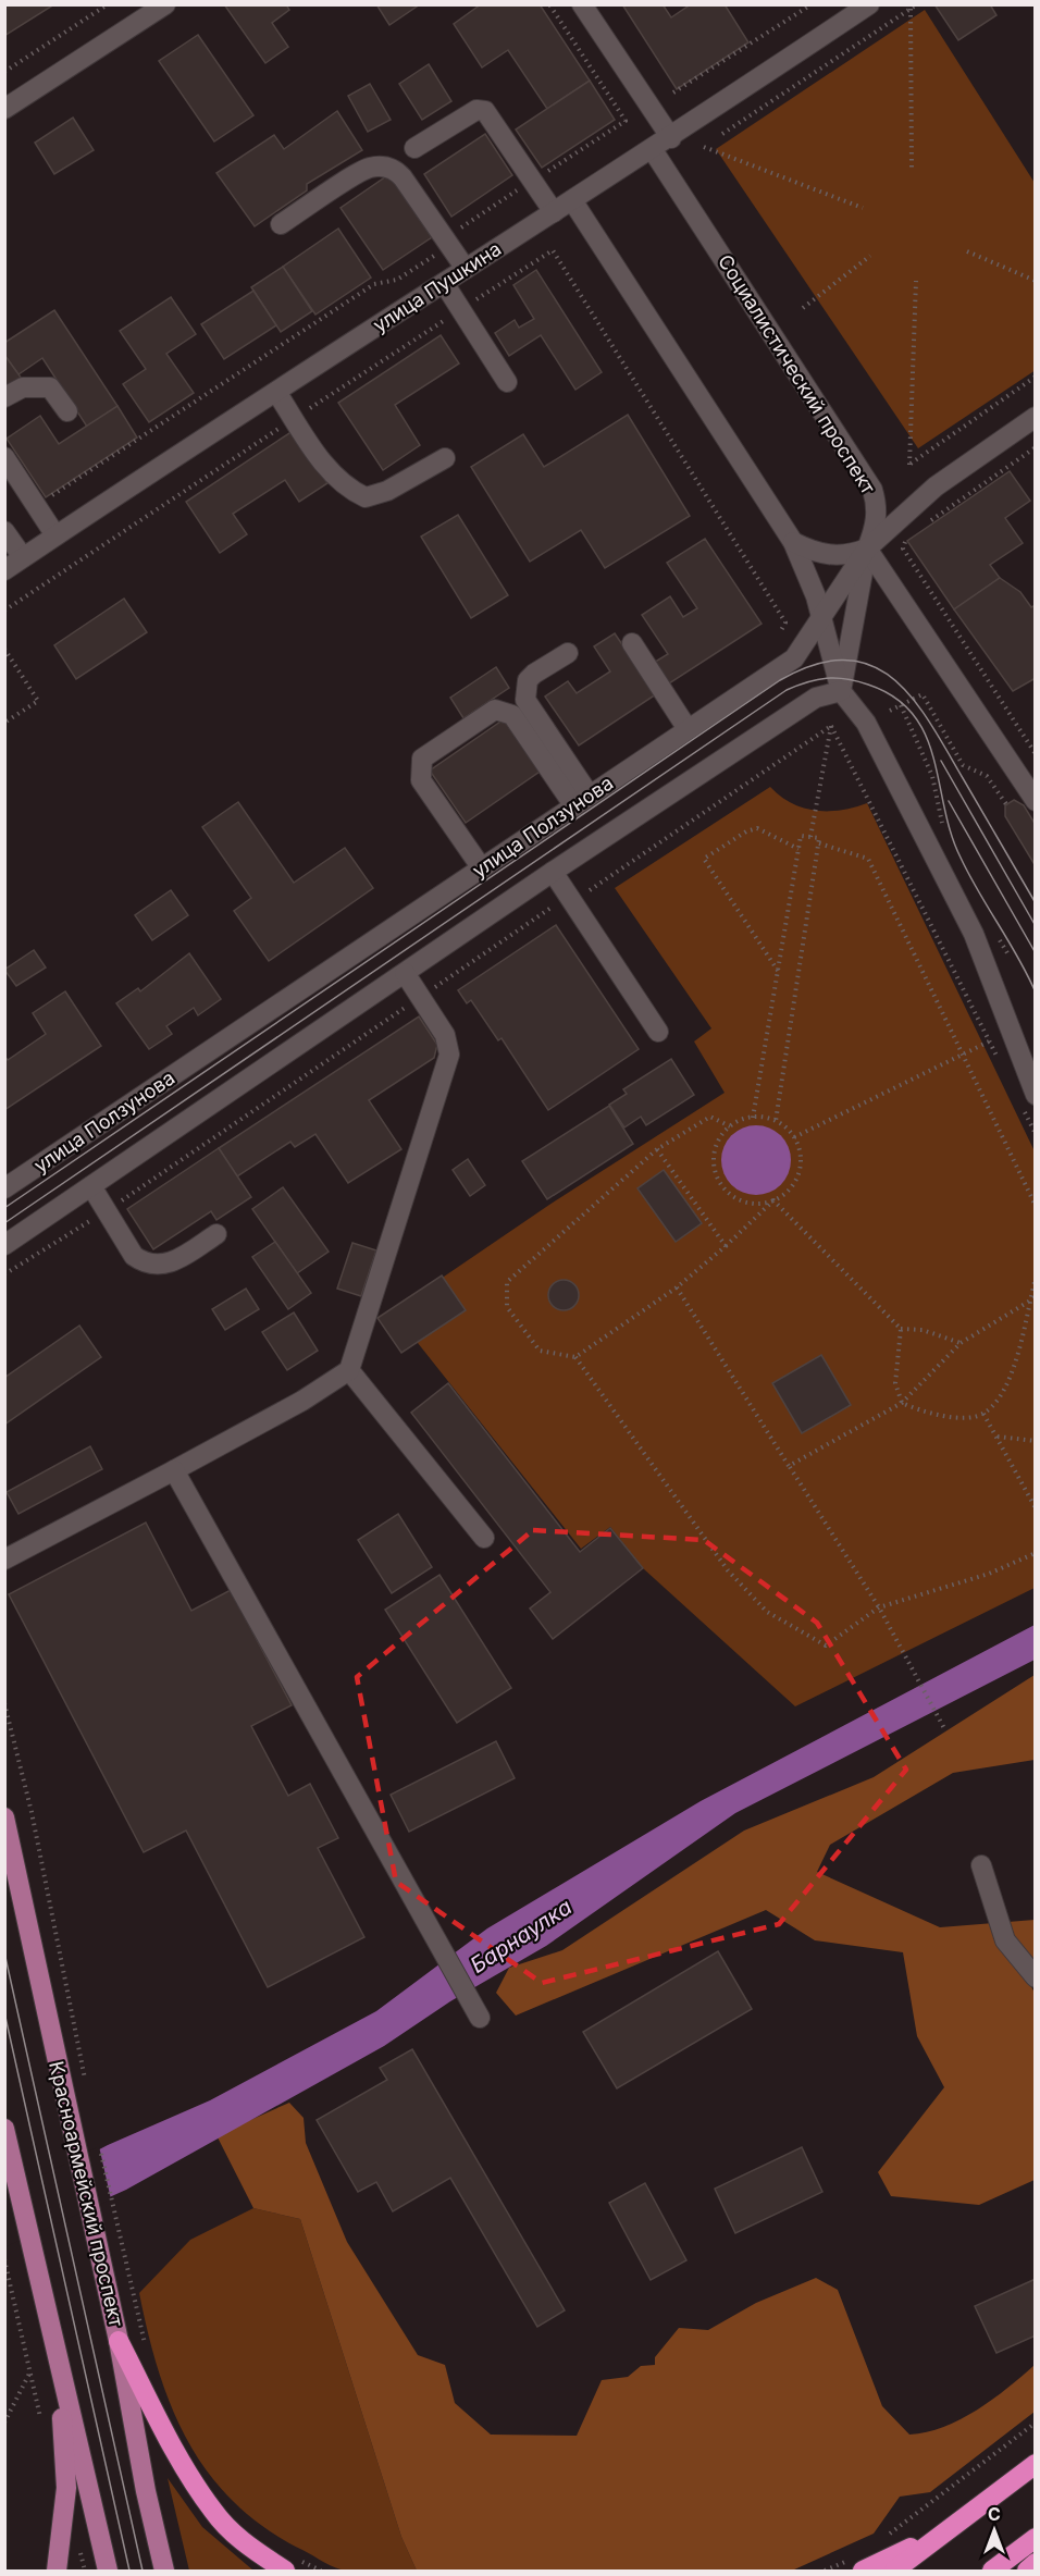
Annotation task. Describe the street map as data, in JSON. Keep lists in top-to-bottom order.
{
  "streets": {
    "main road": ["Красноармейский проспект"],
    "street": ["улица Пушкина", "Социалистический проспект", "улица Ползунова"]
  },
  "crossings": [
    ["улица Пушкина", "Социалистический проспект"],
    ["Социалистический проспект", "улица Ползунова"]
  ],
  "water": ["Барнаулка"],
  "north": "top"
}
